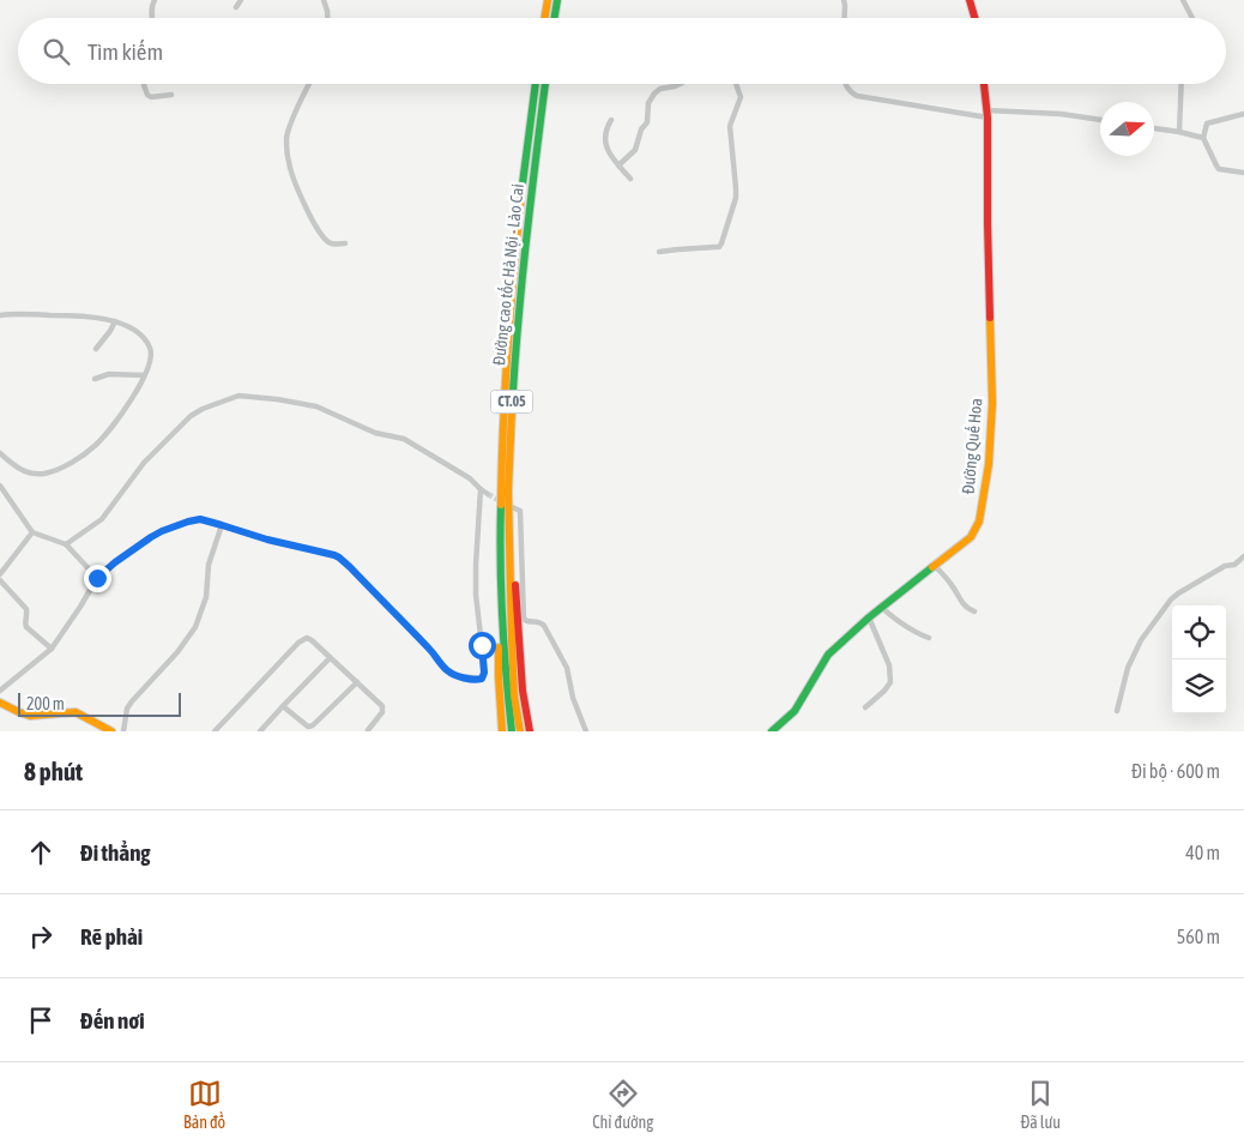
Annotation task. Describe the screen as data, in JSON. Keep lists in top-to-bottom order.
{
  "streets": {
    "main road": ["Đường cao tốc Hà Nội - Lào Cai", "CT.05", "Đường Quế Hoa"]
  },
  "scale_bar": "200 m",
  "north": "right",
  "page": {
    "search": "Tìm kiếm",
    "scale": "200 m",
    "heading": ["8 phút", "Đi bộ · 600 m"],
    "list": [
      ["Đi thẳng", "40 m"],
      ["Rẽ phải", "560 m"],
      "Đến nơi"
    ],
    "nav": ["Bản đồ", "Chỉ đường", "Đã lưu"]
  }
}
